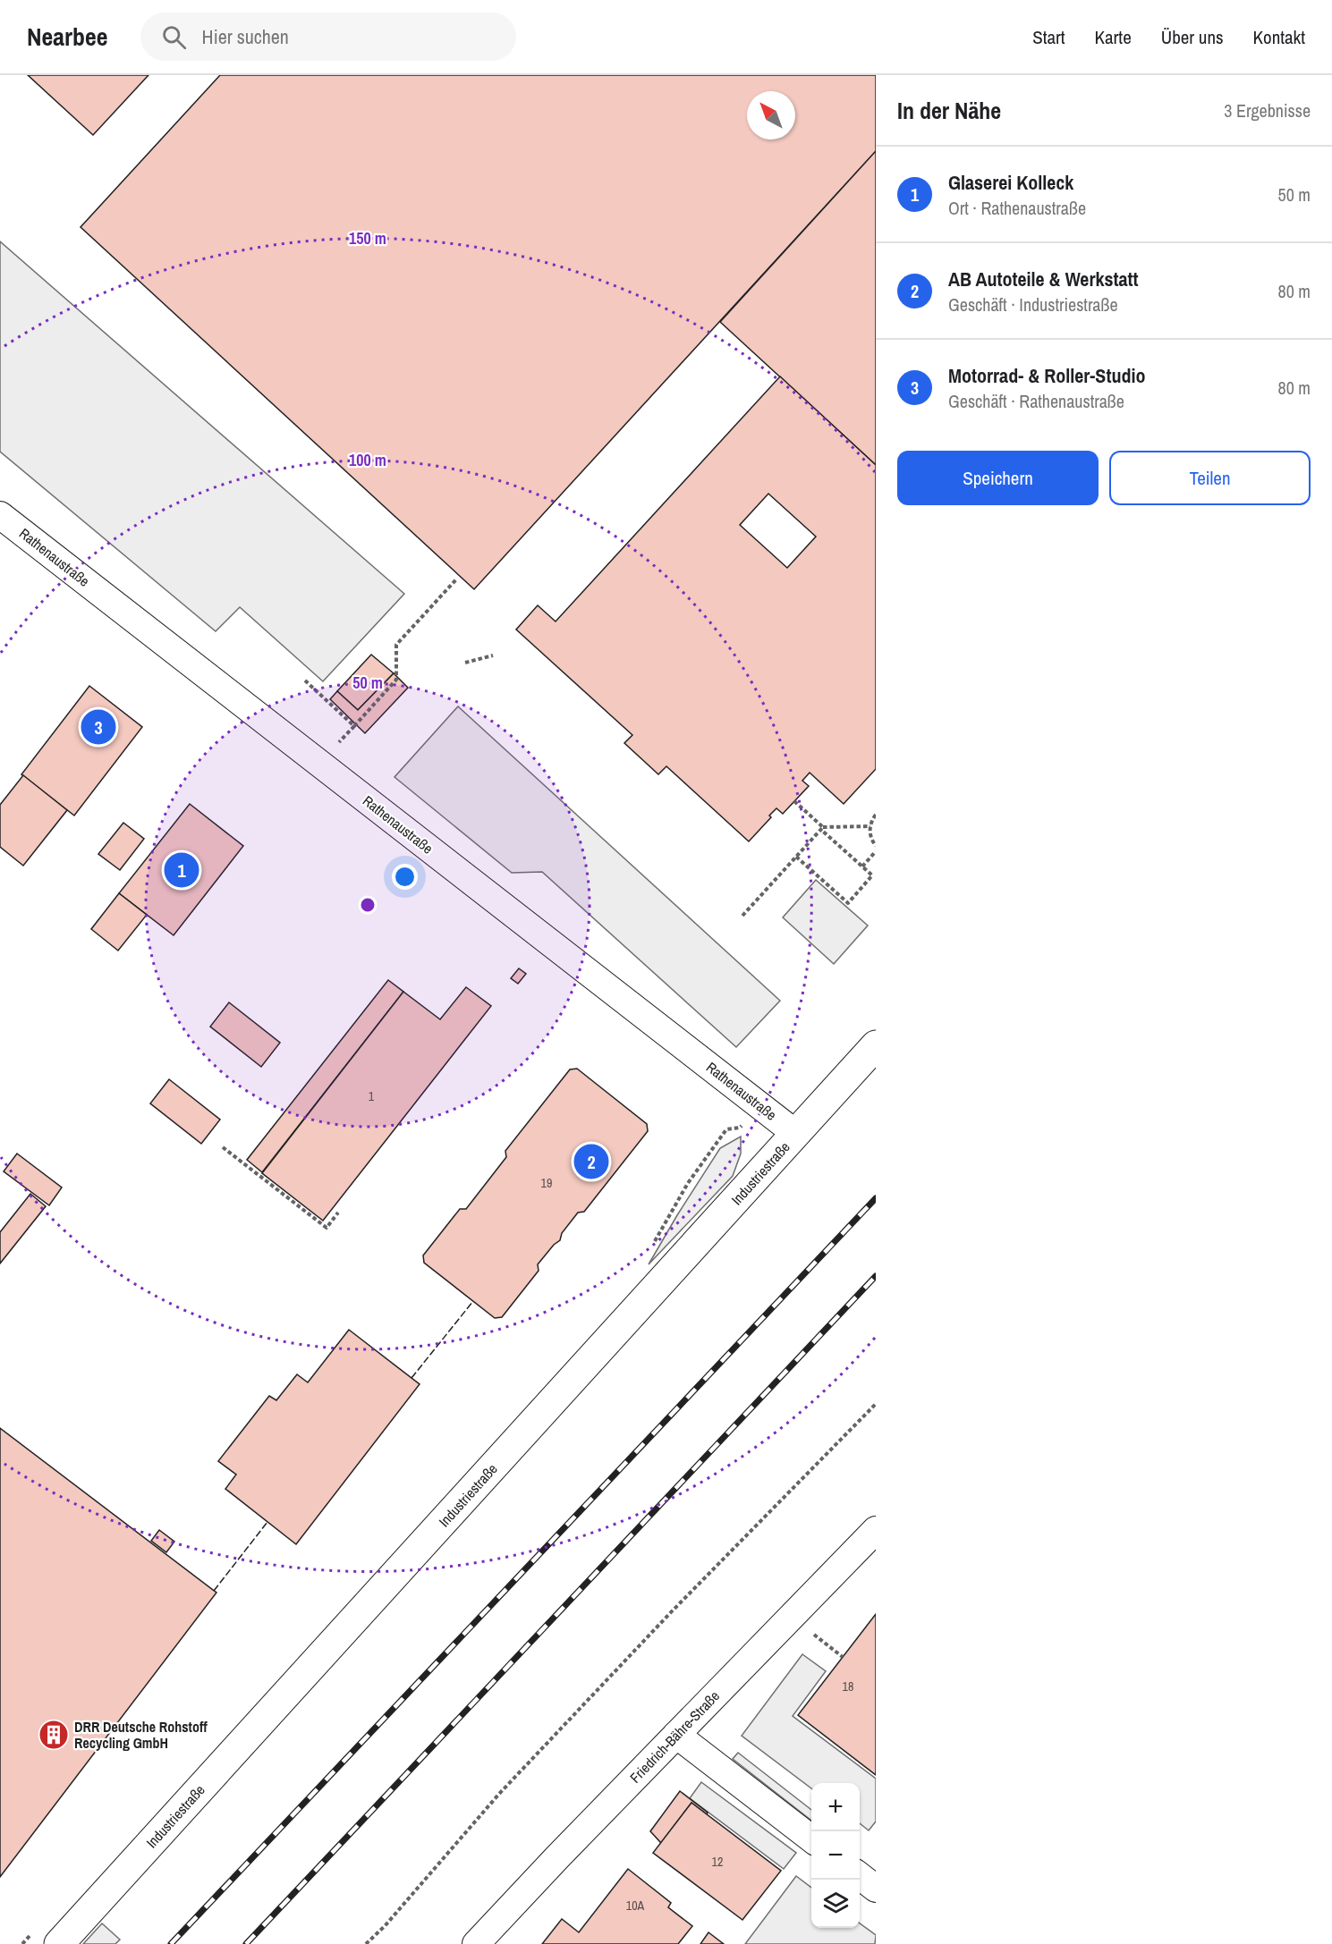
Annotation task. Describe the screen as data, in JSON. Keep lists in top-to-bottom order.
{
  "streets": {
    "street": ["Rathenaustraße", "Industriestraße", "Friedrich-Bähre-Straße"]
  },
  "crossings": [
    ["Rathenaustraße", "Industriestraße"]
  ],
  "places": {
    "building": ["DRR Deutsche Rohstoff Recycling GmbH"]
  },
  "house_numbers": [
    "1",
    "19",
    "18",
    "12",
    "10A"
  ],
  "north": "top left",
  "page": {
    "header": "Nearbee",
    "search": "Hier suchen",
    "nav": [
      "Start",
      "Karte",
      "Über uns",
      "Kontakt"
    ],
    "heading": ["In der Nähe", "3 Ergebnisse"],
    "list": [
      {
        "mark": "1",
        "name": "Glaserei Kolleck",
        "note": "Ort · Rathenaustraße",
        "value": "50 m"
      },
      {
        "mark": "2",
        "name": "AB Autoteile & Werkstatt",
        "note": "Geschäft · Industriestraße",
        "value": "80 m"
      },
      {
        "mark": "3",
        "name": "Motorrad- & Roller-Studio",
        "note": "Geschäft · Rathenaustraße",
        "value": "80 m"
      }
    ],
    "buttons": ["Speichern", "Teilen"],
    "pins": ["3", "1", "2"],
    "map_buttons": ["+", "−"]
  },
  "rings": ["150 m", "100 m", "50 m"]
}
